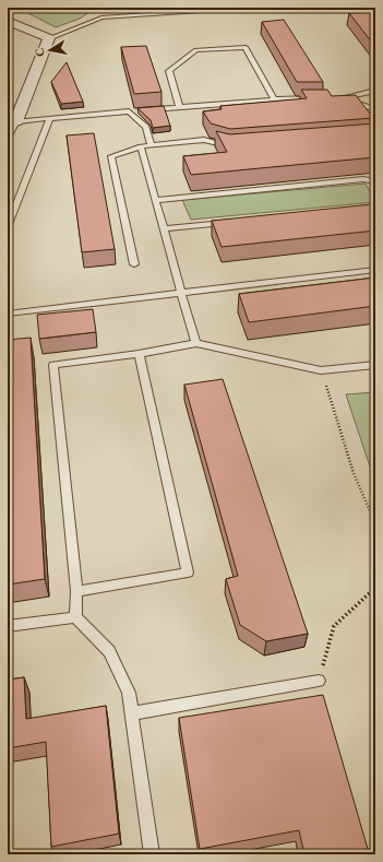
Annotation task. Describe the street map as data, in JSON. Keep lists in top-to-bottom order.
{
  "north": "left"
}
